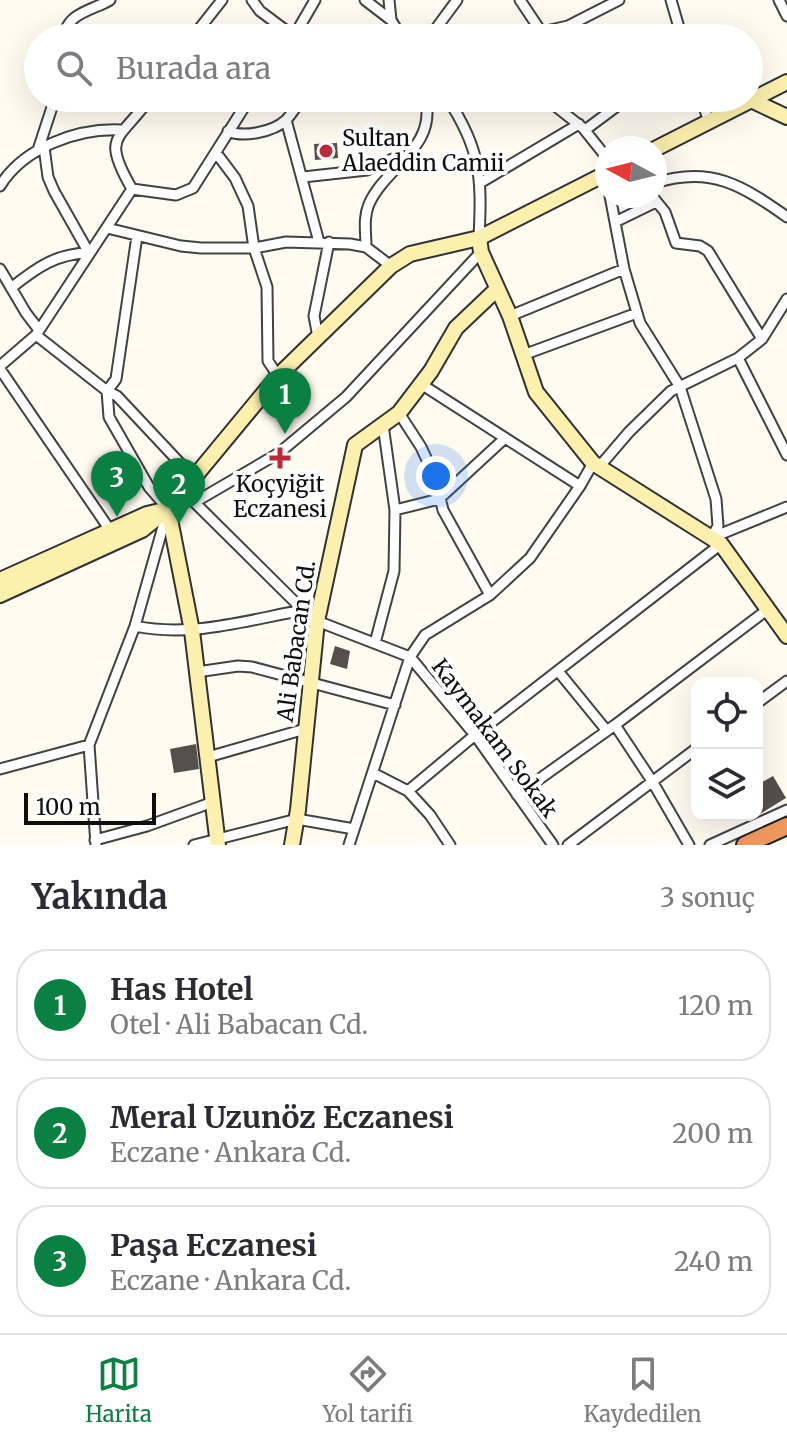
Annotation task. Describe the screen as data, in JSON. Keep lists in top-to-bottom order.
{
  "streets": {
    "main road": ["Ali Babacan Cd."],
    "street": ["Kaymakam Sokak"]
  },
  "crossings": [
    ["Ali Babacan Cd.", "Kaymakam Sokak"]
  ],
  "places": {
    "other": ["Sultan Alaeddin Camii"],
    "health": ["Koçyiğit Eczanesi"]
  },
  "scale_bar": "100 m",
  "north": "left",
  "page": {
    "search": "Burada ara",
    "pins": ["1", "3", "2"],
    "scale": "100 m",
    "heading": ["Yakında", "3 sonuç"],
    "list": [
      {
        "mark": "1",
        "name": "Has Hotel",
        "note": "Otel · Ali Babacan Cd.",
        "value": "120 m"
      },
      {
        "mark": "2",
        "name": "Meral Uzunöz Eczanesi",
        "note": "Eczane · Ankara Cd.",
        "value": "200 m"
      },
      {
        "mark": "3",
        "name": "Paşa Eczanesi",
        "note": "Eczane · Ankara Cd.",
        "value": "240 m"
      }
    ],
    "nav": ["Harita", "Yol tarifi", "Kaydedilen"]
  }
}
